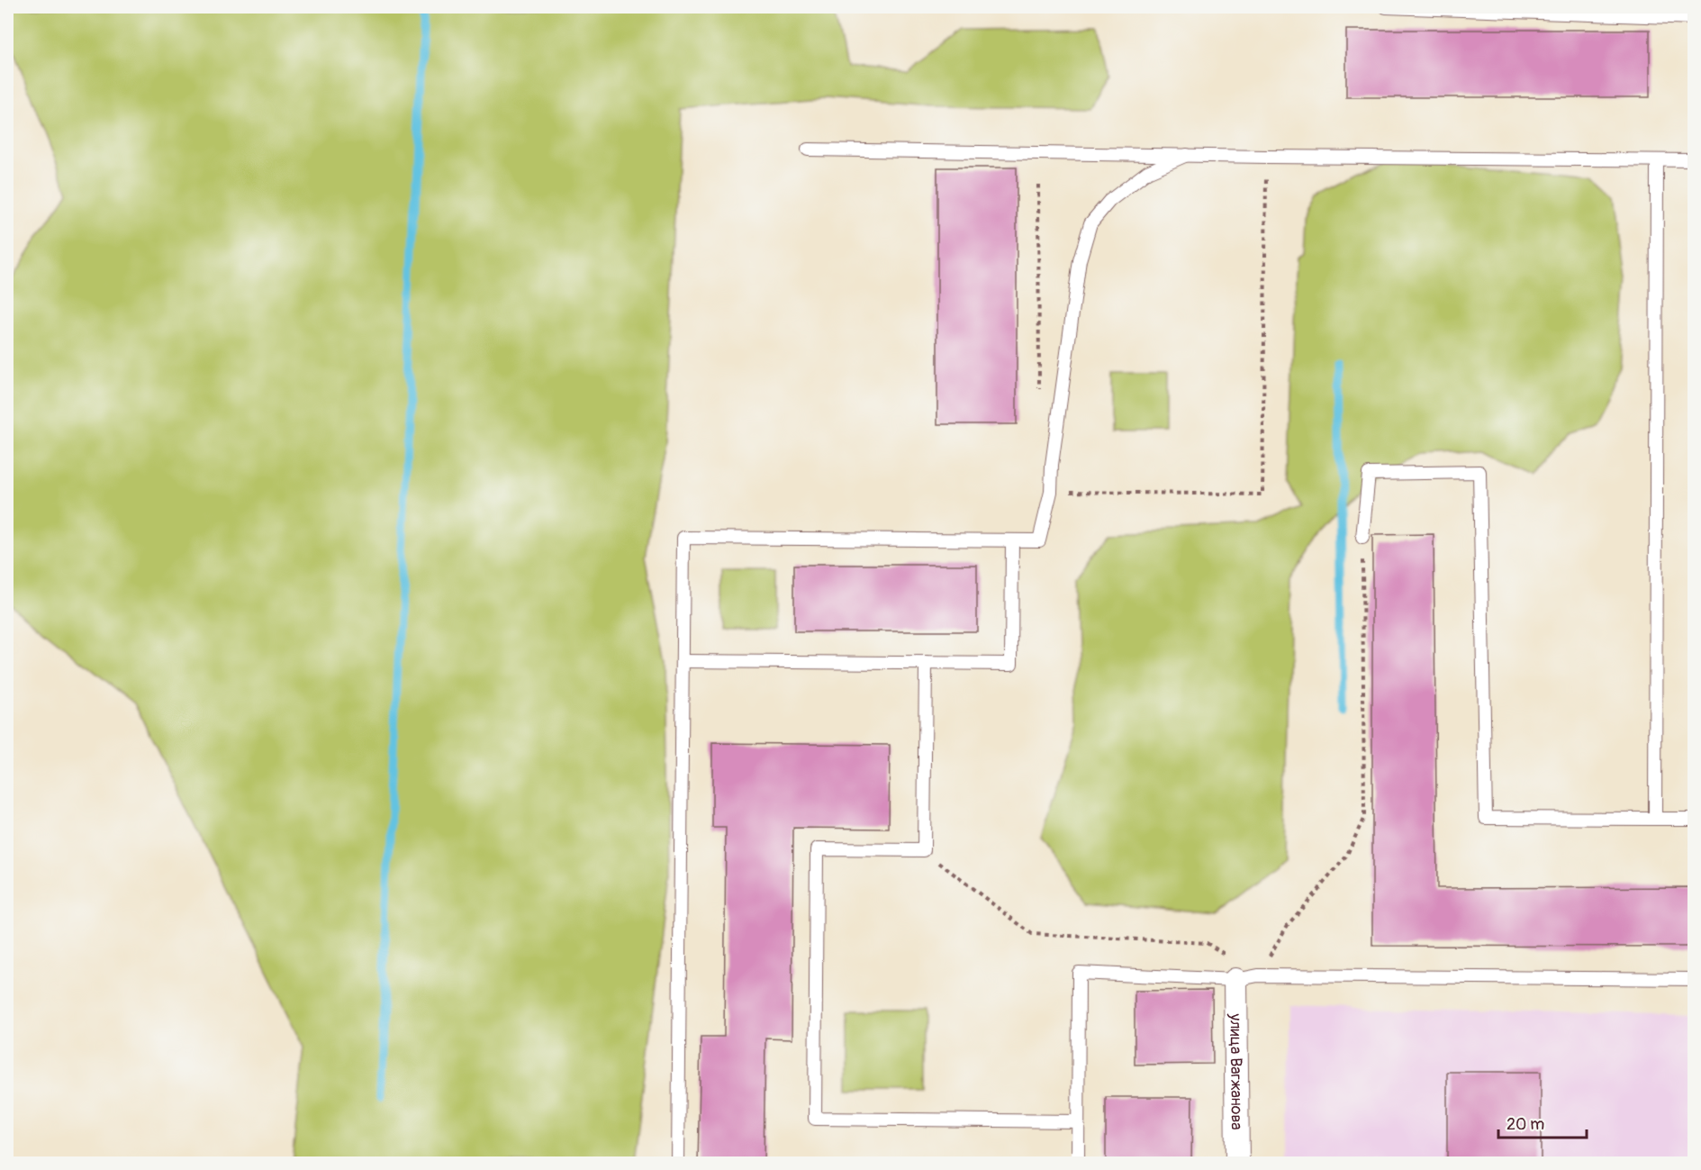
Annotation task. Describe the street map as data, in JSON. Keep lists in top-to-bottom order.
{
  "streets": {
    "street": ["улица Вагжанова"]
  },
  "scale_bar": "20 m"
}
